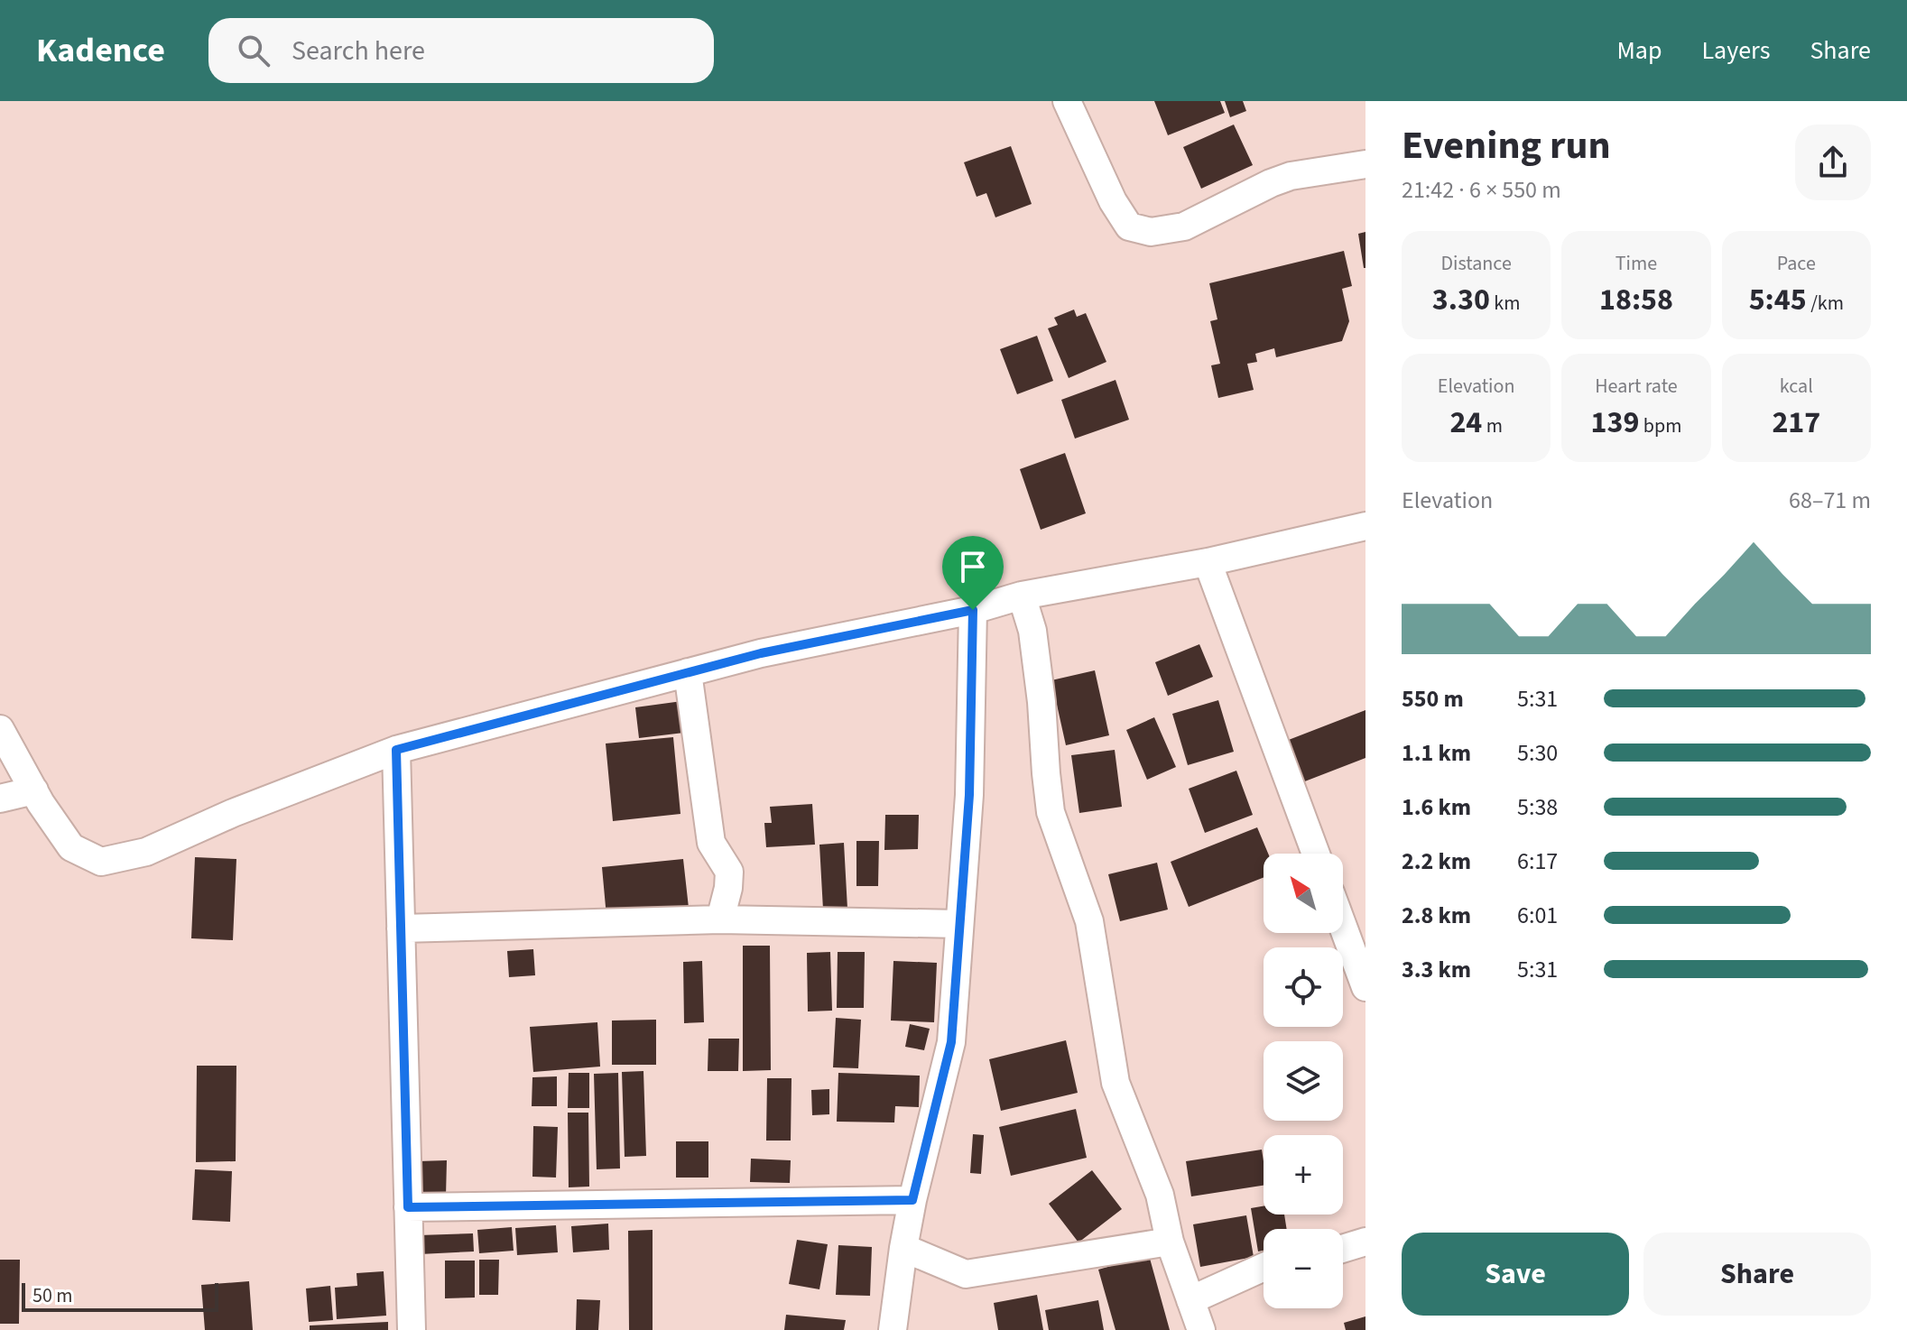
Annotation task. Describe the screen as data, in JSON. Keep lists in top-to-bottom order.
{
  "scale_bar": "50 m",
  "north": "top left",
  "page": {
    "header": "Kadence",
    "search": "Search here",
    "nav": ["Map", "Layers", "Share"],
    "heading": ["Evening run", "21:42 · 6 × 550 m"],
    "stats": [
      ["Distance", "3.30 km"],
      ["Time", "18:58"],
      ["Pace", "5:45 /km"],
      ["Elevation", "24 m"],
      ["Heart rate", "139 bpm"],
      ["kcal", "217"]
    ],
    "chart": ["Elevation", "68–71 m"],
    "list": [
      {
        "name": "550 m",
        "note": "5:31"
      },
      {
        "name": "1.1 km",
        "note": "5:30"
      },
      {
        "name": "1.6 km",
        "note": "5:38"
      },
      {
        "name": "2.2 km",
        "note": "6:17"
      },
      {
        "name": "2.8 km",
        "note": "6:01"
      },
      {
        "name": "3.3 km",
        "note": "5:31"
      }
    ],
    "map_buttons": ["+", "−"],
    "buttons": ["Save", "Share"],
    "scale": "50 m"
  }
}
